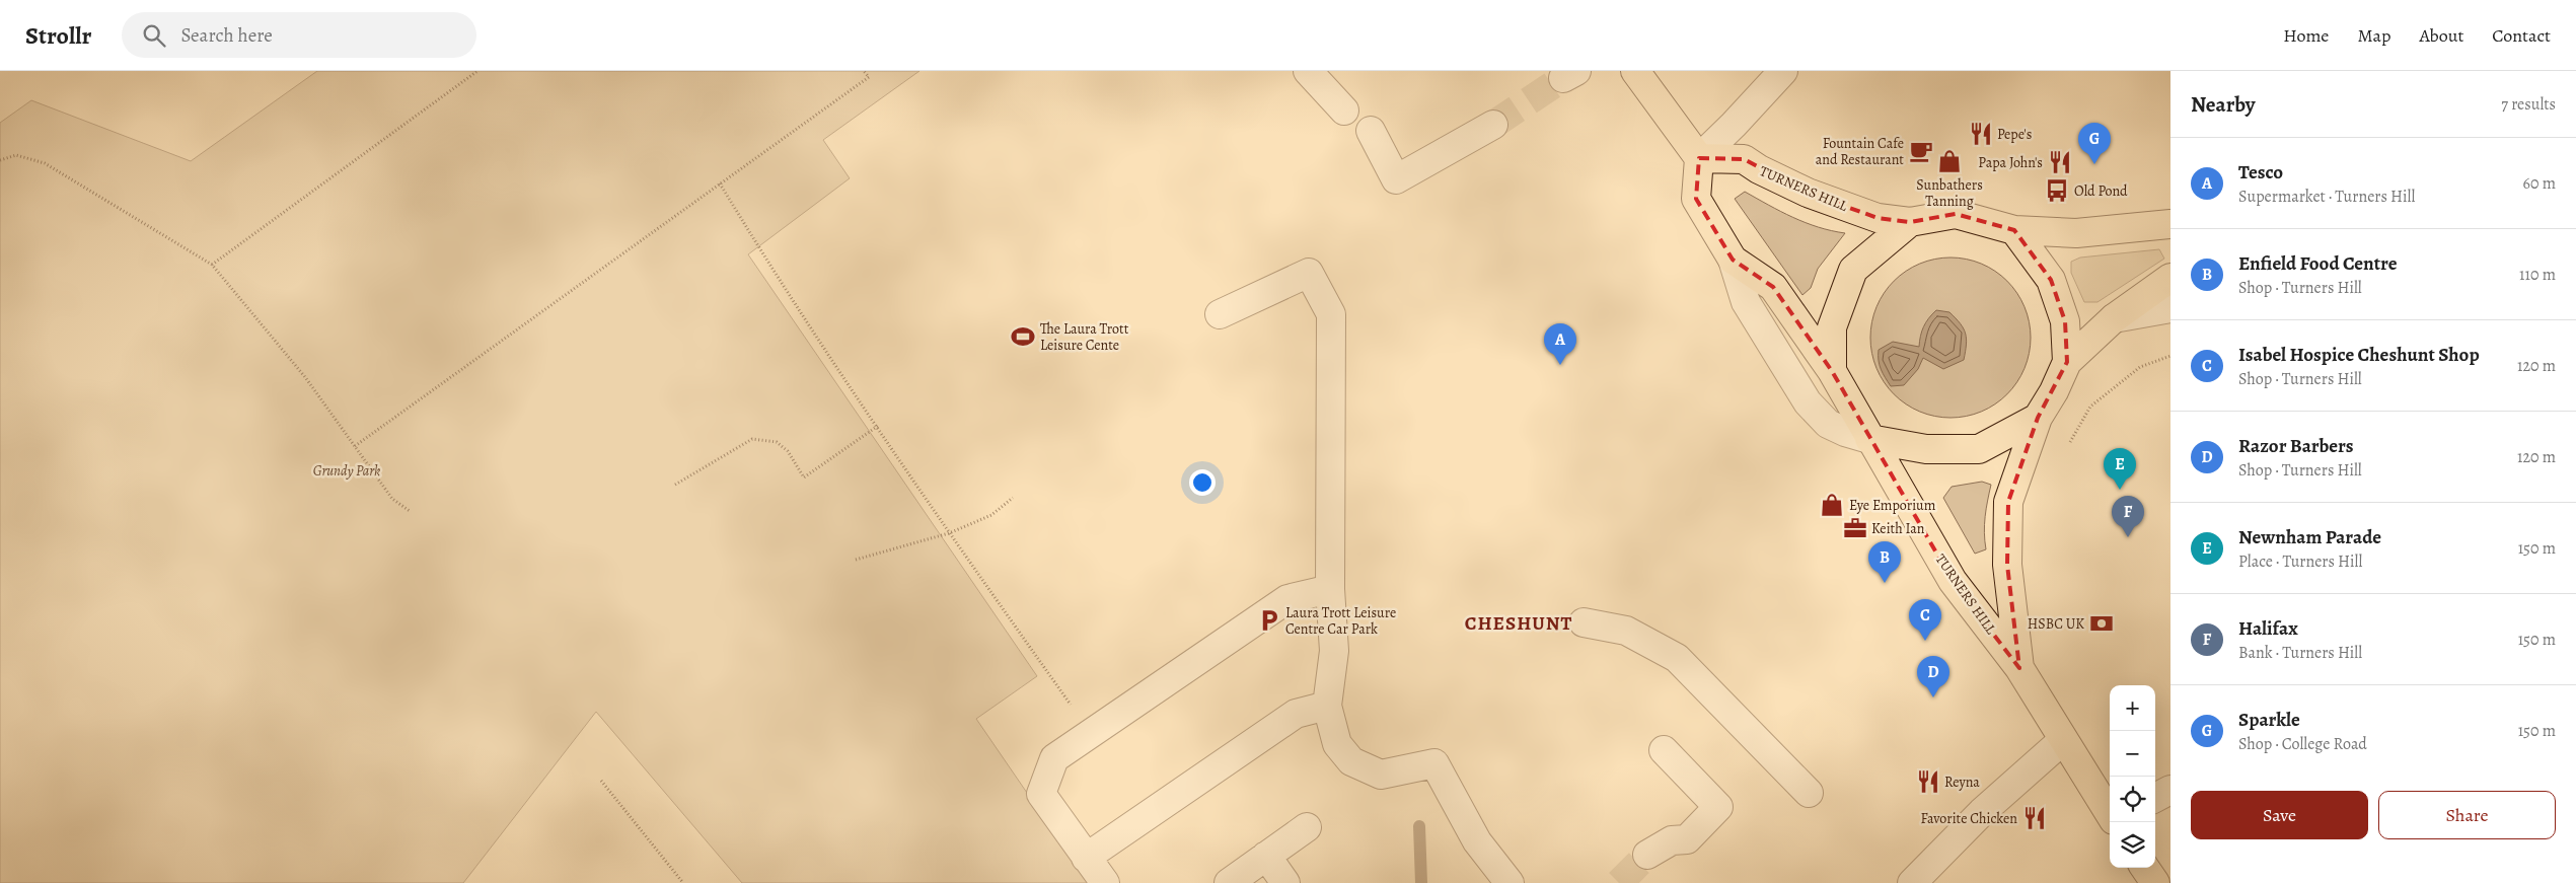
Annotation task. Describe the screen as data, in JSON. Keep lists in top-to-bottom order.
{
  "streets": {
    "main road": ["TURNERS HILL"]
  },
  "districts": ["CHESHUNT"],
  "parks": ["Grundy Park"],
  "places": {
    "restaurant": [
      "Pepe's",
      "Papa John's",
      "Reyna",
      "Favorite Chicken"
    ],
    "cafe": ["Fountain Cafe and Restaurant"],
    "shop": ["Sunbathers Tanning", "Eye Emporium"],
    "bus stop": ["Old Pond"],
    "sports": ["The Laura Trott Leisure Cente"],
    "office": ["Keith Ian"],
    "parking": ["Laura Trott Leisure Centre Car Park"],
    "bank": ["HSBC UK"]
  },
  "page": {
    "header": "Strollr",
    "search": "Search here",
    "nav": [
      "Home",
      "Map",
      "About",
      "Contact"
    ],
    "heading": ["Nearby", "7 results"],
    "pins": [
      "G",
      "A",
      "E",
      "F",
      "B",
      "C",
      "D"
    ],
    "list": [
      {
        "mark": "A",
        "name": "Tesco",
        "note": "Supermarket · Turners Hill",
        "value": "60 m"
      },
      {
        "mark": "B",
        "name": "Enfield Food Centre",
        "note": "Shop · Turners Hill",
        "value": "110 m"
      },
      {
        "mark": "C",
        "name": "Isabel Hospice Cheshunt Shop",
        "note": "Shop · Turners Hill",
        "value": "120 m"
      },
      {
        "mark": "D",
        "name": "Razor Barbers",
        "note": "Shop · Turners Hill",
        "value": "120 m"
      },
      {
        "mark": "E",
        "name": "Newnham Parade",
        "note": "Place · Turners Hill",
        "value": "150 m"
      },
      {
        "mark": "F",
        "name": "Halifax",
        "note": "Bank · Turners Hill",
        "value": "150 m"
      },
      {
        "mark": "G",
        "name": "Sparkle",
        "note": "Shop · College Road",
        "value": "150 m"
      }
    ],
    "map_buttons": ["+", "−"],
    "buttons": ["Save", "Share"]
  }
}
